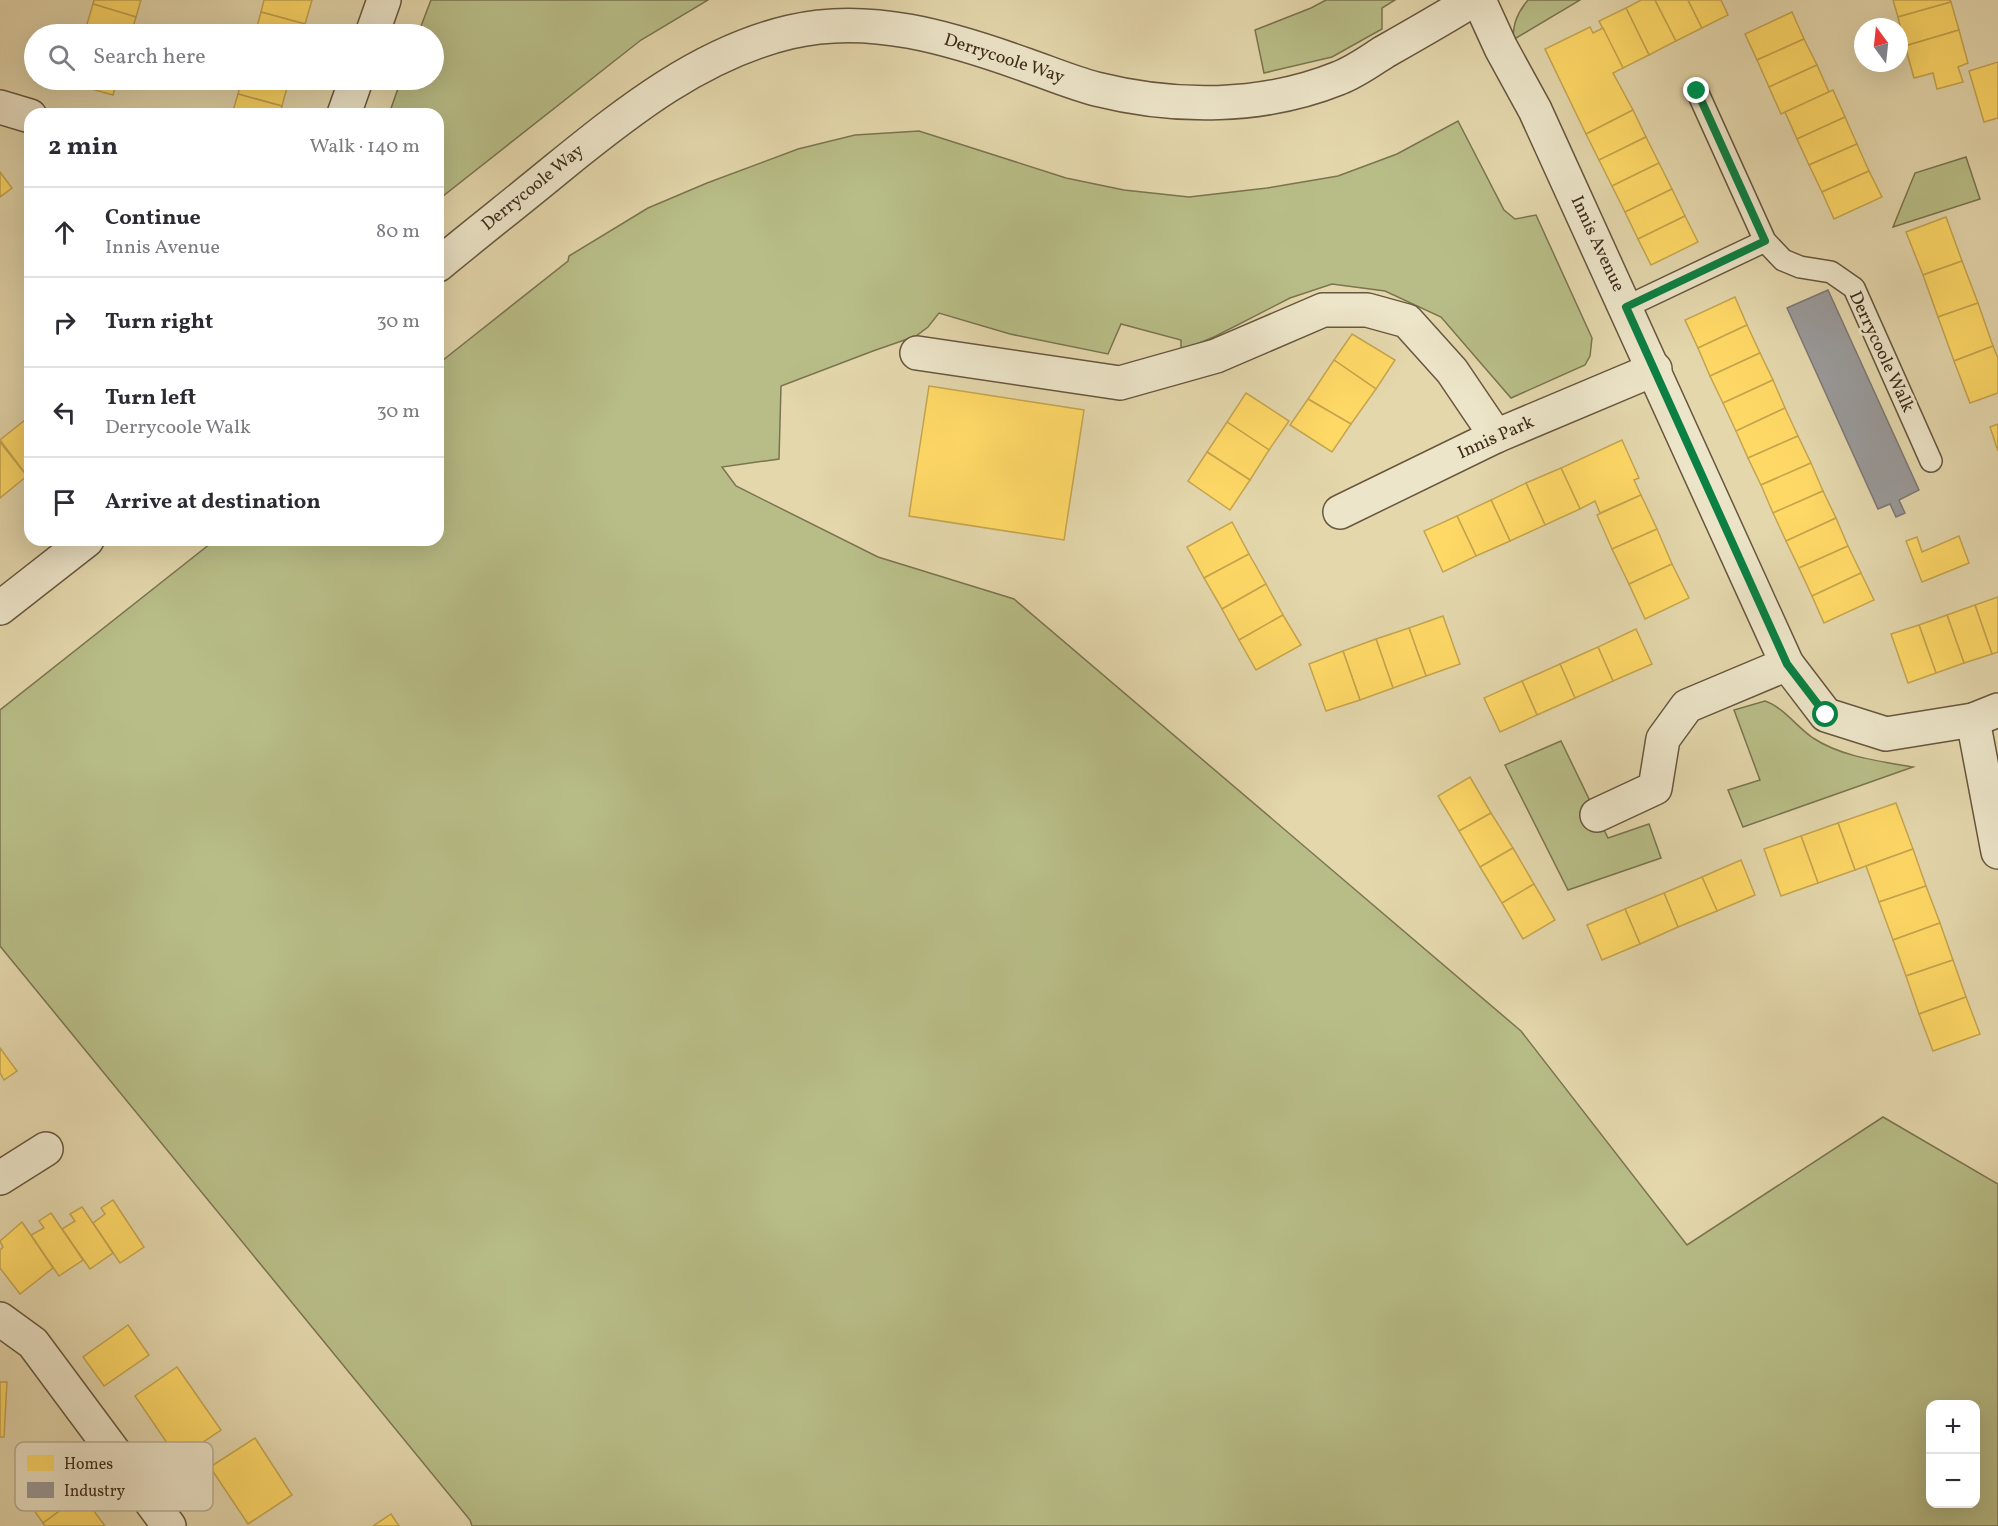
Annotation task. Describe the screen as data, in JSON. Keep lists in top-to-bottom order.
{
  "streets": {
    "street": ["Derrycoole Way", "Innis Avenue", "Innis Park"],
    "lane": ["Derrycoole Walk"]
  },
  "crossings": [
    ["Innis Avenue", "Innis Park"]
  ],
  "legend": ["Homes", "Industry"],
  "north": "top",
  "page": {
    "search": "Search here",
    "heading": ["2 min", "Walk · 140 m"],
    "list": [
      ["Continue", "Innis Avenue", "80 m"],
      ["Turn right", "30 m"],
      ["Turn left", "Derrycoole Walk", "30 m"],
      "Arrive at destination"
    ],
    "map_buttons": ["+", "−"]
  }
}
